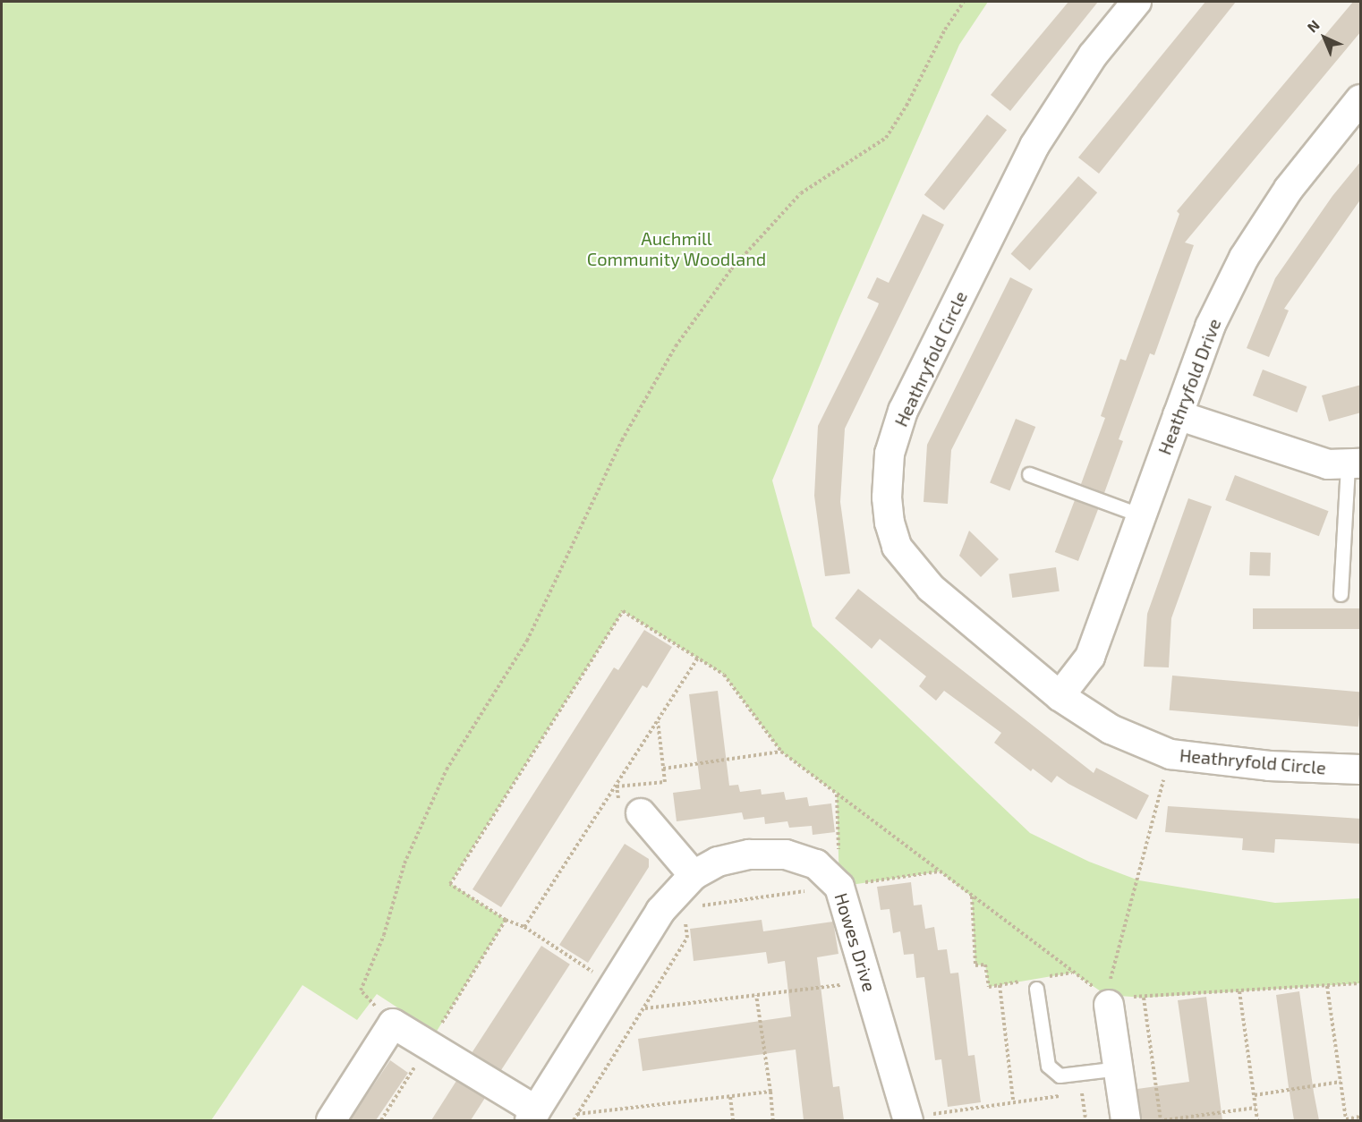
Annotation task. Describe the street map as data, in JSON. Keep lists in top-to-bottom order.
{
  "streets": {
    "street": ["Heathryfold Circle", "Heathryfold Drive", "Howes Drive"]
  },
  "crossings": [
    ["Heathryfold Circle", "Heathryfold Drive"]
  ],
  "parks": ["Auchmill Community Woodland"],
  "north": "top left"
}
